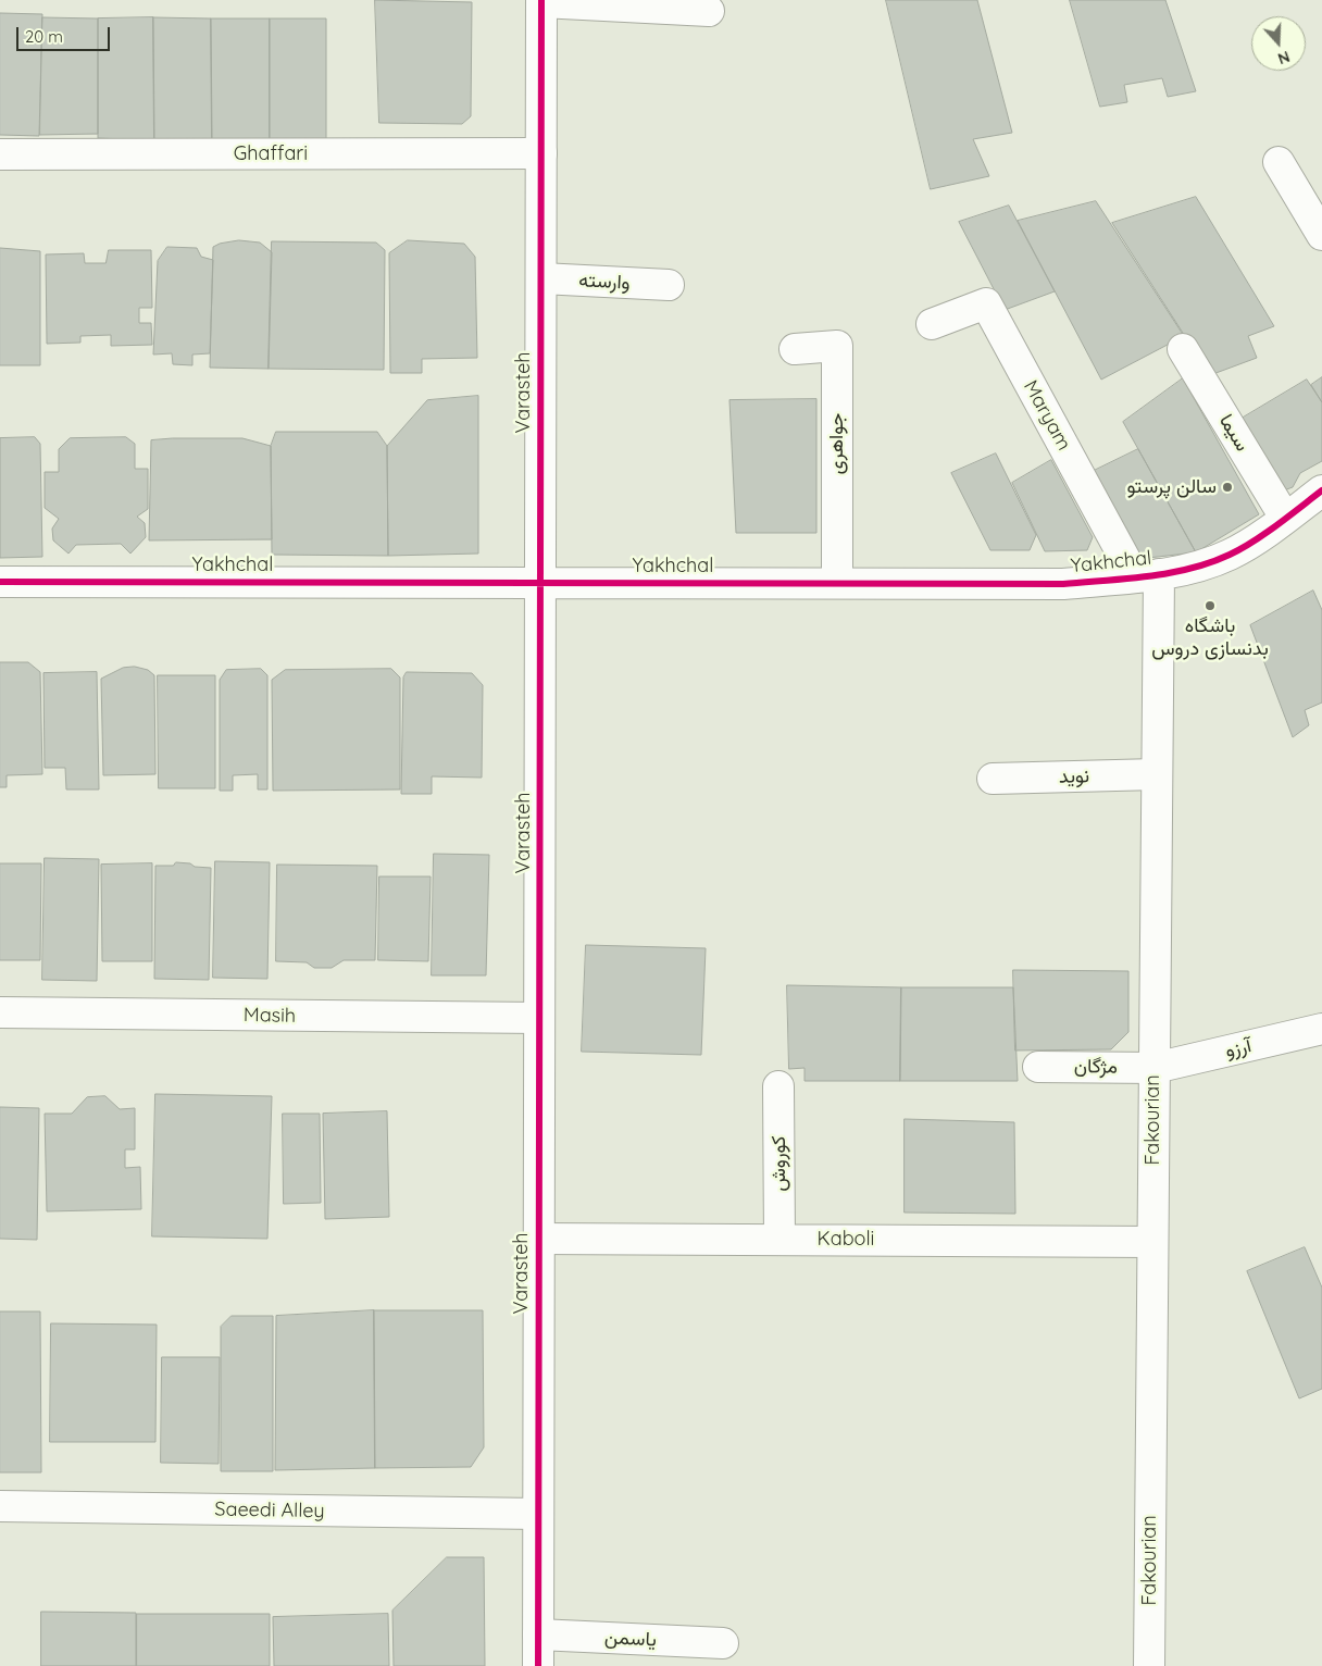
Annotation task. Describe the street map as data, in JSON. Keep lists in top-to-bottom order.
{
  "streets": {
    "street": [
      "Ghaffari",
      "وارسته",
      "Varasteh",
      "Maryam",
      "سیما",
      "جواهری",
      "Yakhchal",
      "نوید",
      "Masih",
      "آرزو",
      "مژگان",
      "Fakourian",
      "کوروش",
      "Kaboli",
      "Saeedi Alley",
      "یاسمن"
    ]
  },
  "crossings": [
    ["Ghaffari", "Varasteh"],
    ["وارسته", "Varasteh"],
    ["Varasteh", "Yakhchal"],
    ["Varasteh", "Masih"],
    ["Varasteh", "Kaboli"],
    ["Varasteh", "Saeedi Alley"],
    ["Varasteh", "یاسمن"],
    ["Maryam", "Yakhchal"],
    ["Maryam", "Fakourian"],
    ["سیما", "Yakhchal"],
    ["جواهری", "Yakhchal"],
    ["Yakhchal", "Fakourian"],
    ["نوید", "Fakourian"],
    ["آرزو", "مژگان"],
    ["آرزو", "Fakourian"],
    ["مژگان", "Fakourian"],
    ["Fakourian", "Kaboli"],
    ["کوروش", "Kaboli"]
  ],
  "places": ["سالن پرستو", "باشگاه بدنسازی دروس"],
  "scale_bar": "20 m",
  "north": "bottom"
}
